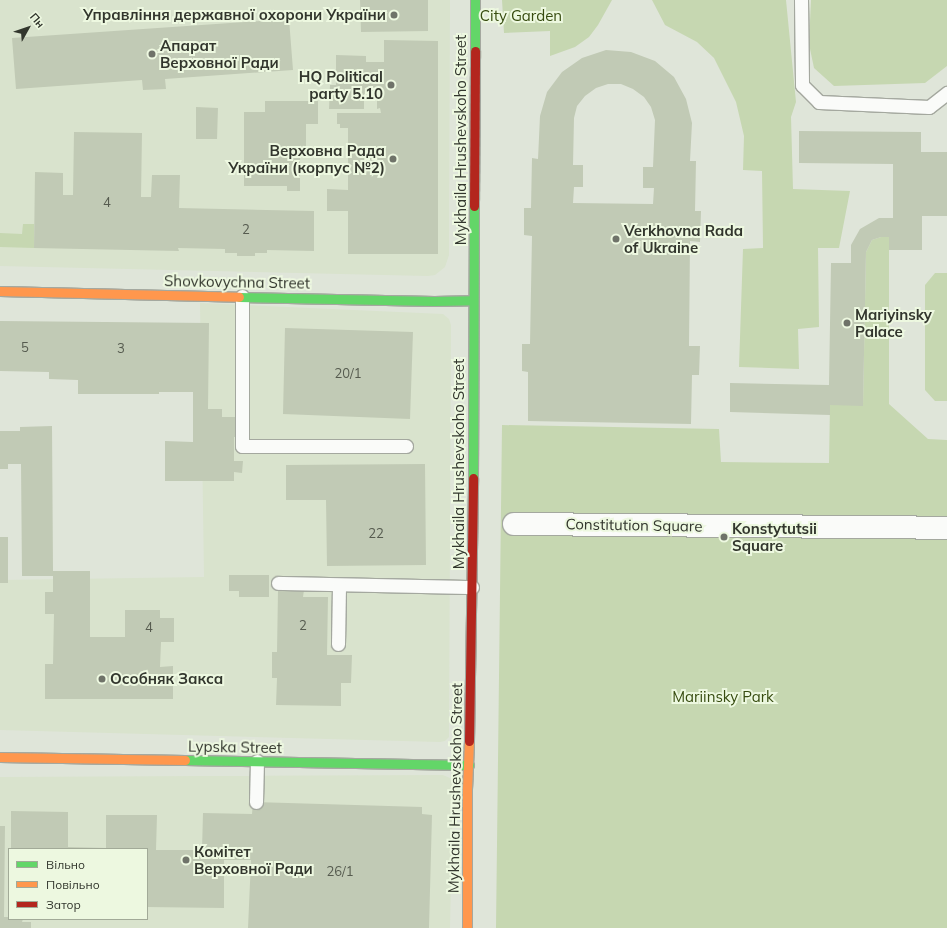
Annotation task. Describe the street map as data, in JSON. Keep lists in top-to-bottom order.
{
  "streets": {
    "street": [
      "Mykhaila Hrushevskoho Street",
      "Shovkovychna Street",
      "Constitution Square",
      "Lypska Street"
    ]
  },
  "crossings": [
    ["Mykhaila Hrushevskoho Street", "Shovkovychna Street"],
    ["Mykhaila Hrushevskoho Street", "Lypska Street"]
  ],
  "parks": ["City Garden", "Mariinsky Park"],
  "places": [
    "Управління державної охорони України",
    "Апарат Верховної Ради",
    "HQ Political party 5.10",
    "Верховна Рада України (корпус №2)",
    "Verkhovna Rada of Ukraine",
    "Mariyinsky Palace",
    "Konstytutsii Square",
    "Особняк Закса",
    "Комітет Верховної Ради"
  ],
  "house_numbers": [
    "4",
    "2",
    "5",
    "3",
    "20/1",
    "22",
    "2",
    "4",
    "26/1"
  ],
  "legend": ["Вільно", "Повільно", "Затор"],
  "north": "top right"
}
